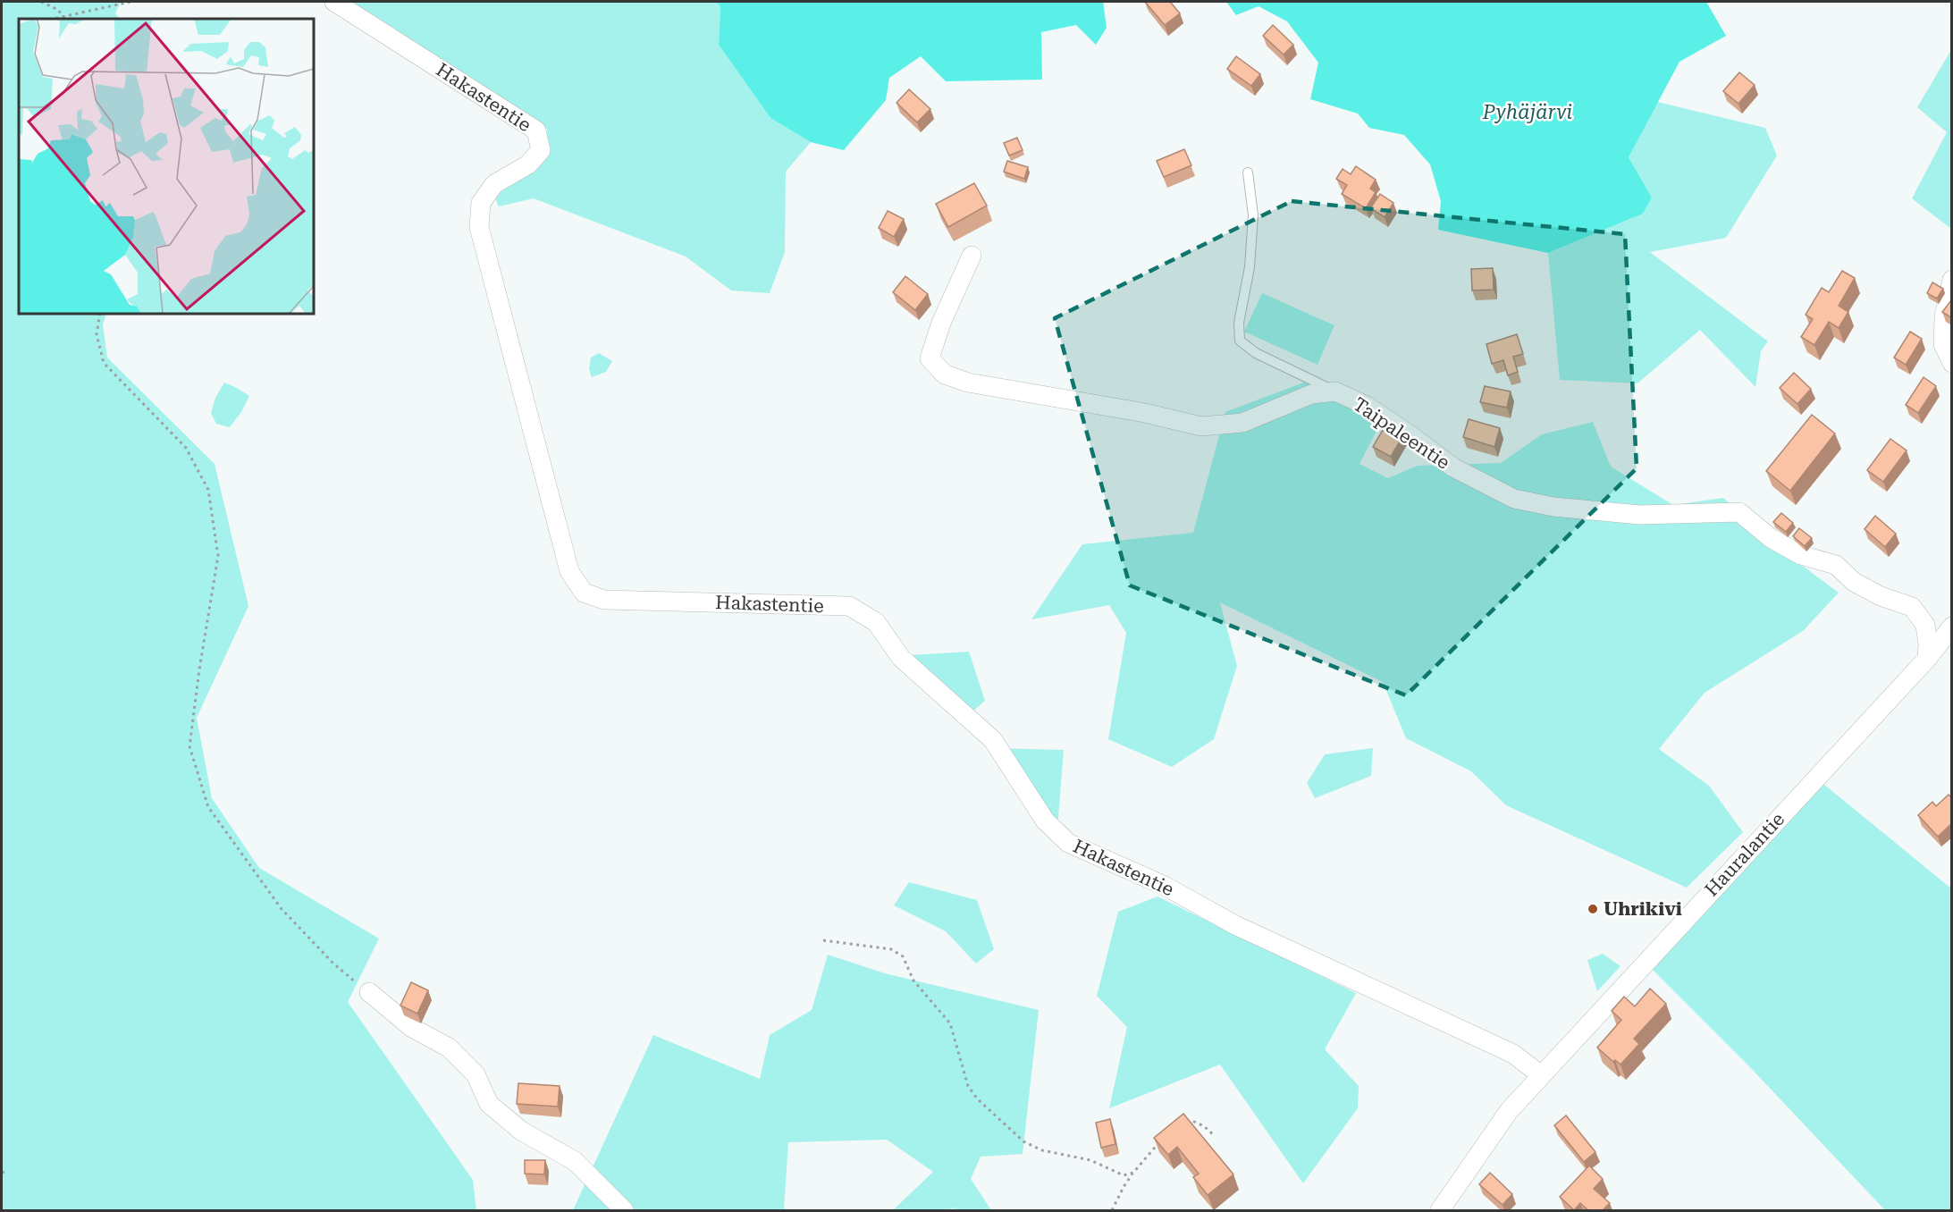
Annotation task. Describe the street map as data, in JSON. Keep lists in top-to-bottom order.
{
  "streets": {
    "street": ["Hakastentie", "Taipaleentie", "Hauralantie"]
  },
  "crossings": [
    ["Hakastentie", "Hauralantie"],
    ["Taipaleentie", "Hauralantie"]
  ],
  "water": ["Pyhäjärvi"],
  "places": ["Uhrikivi"]
}
